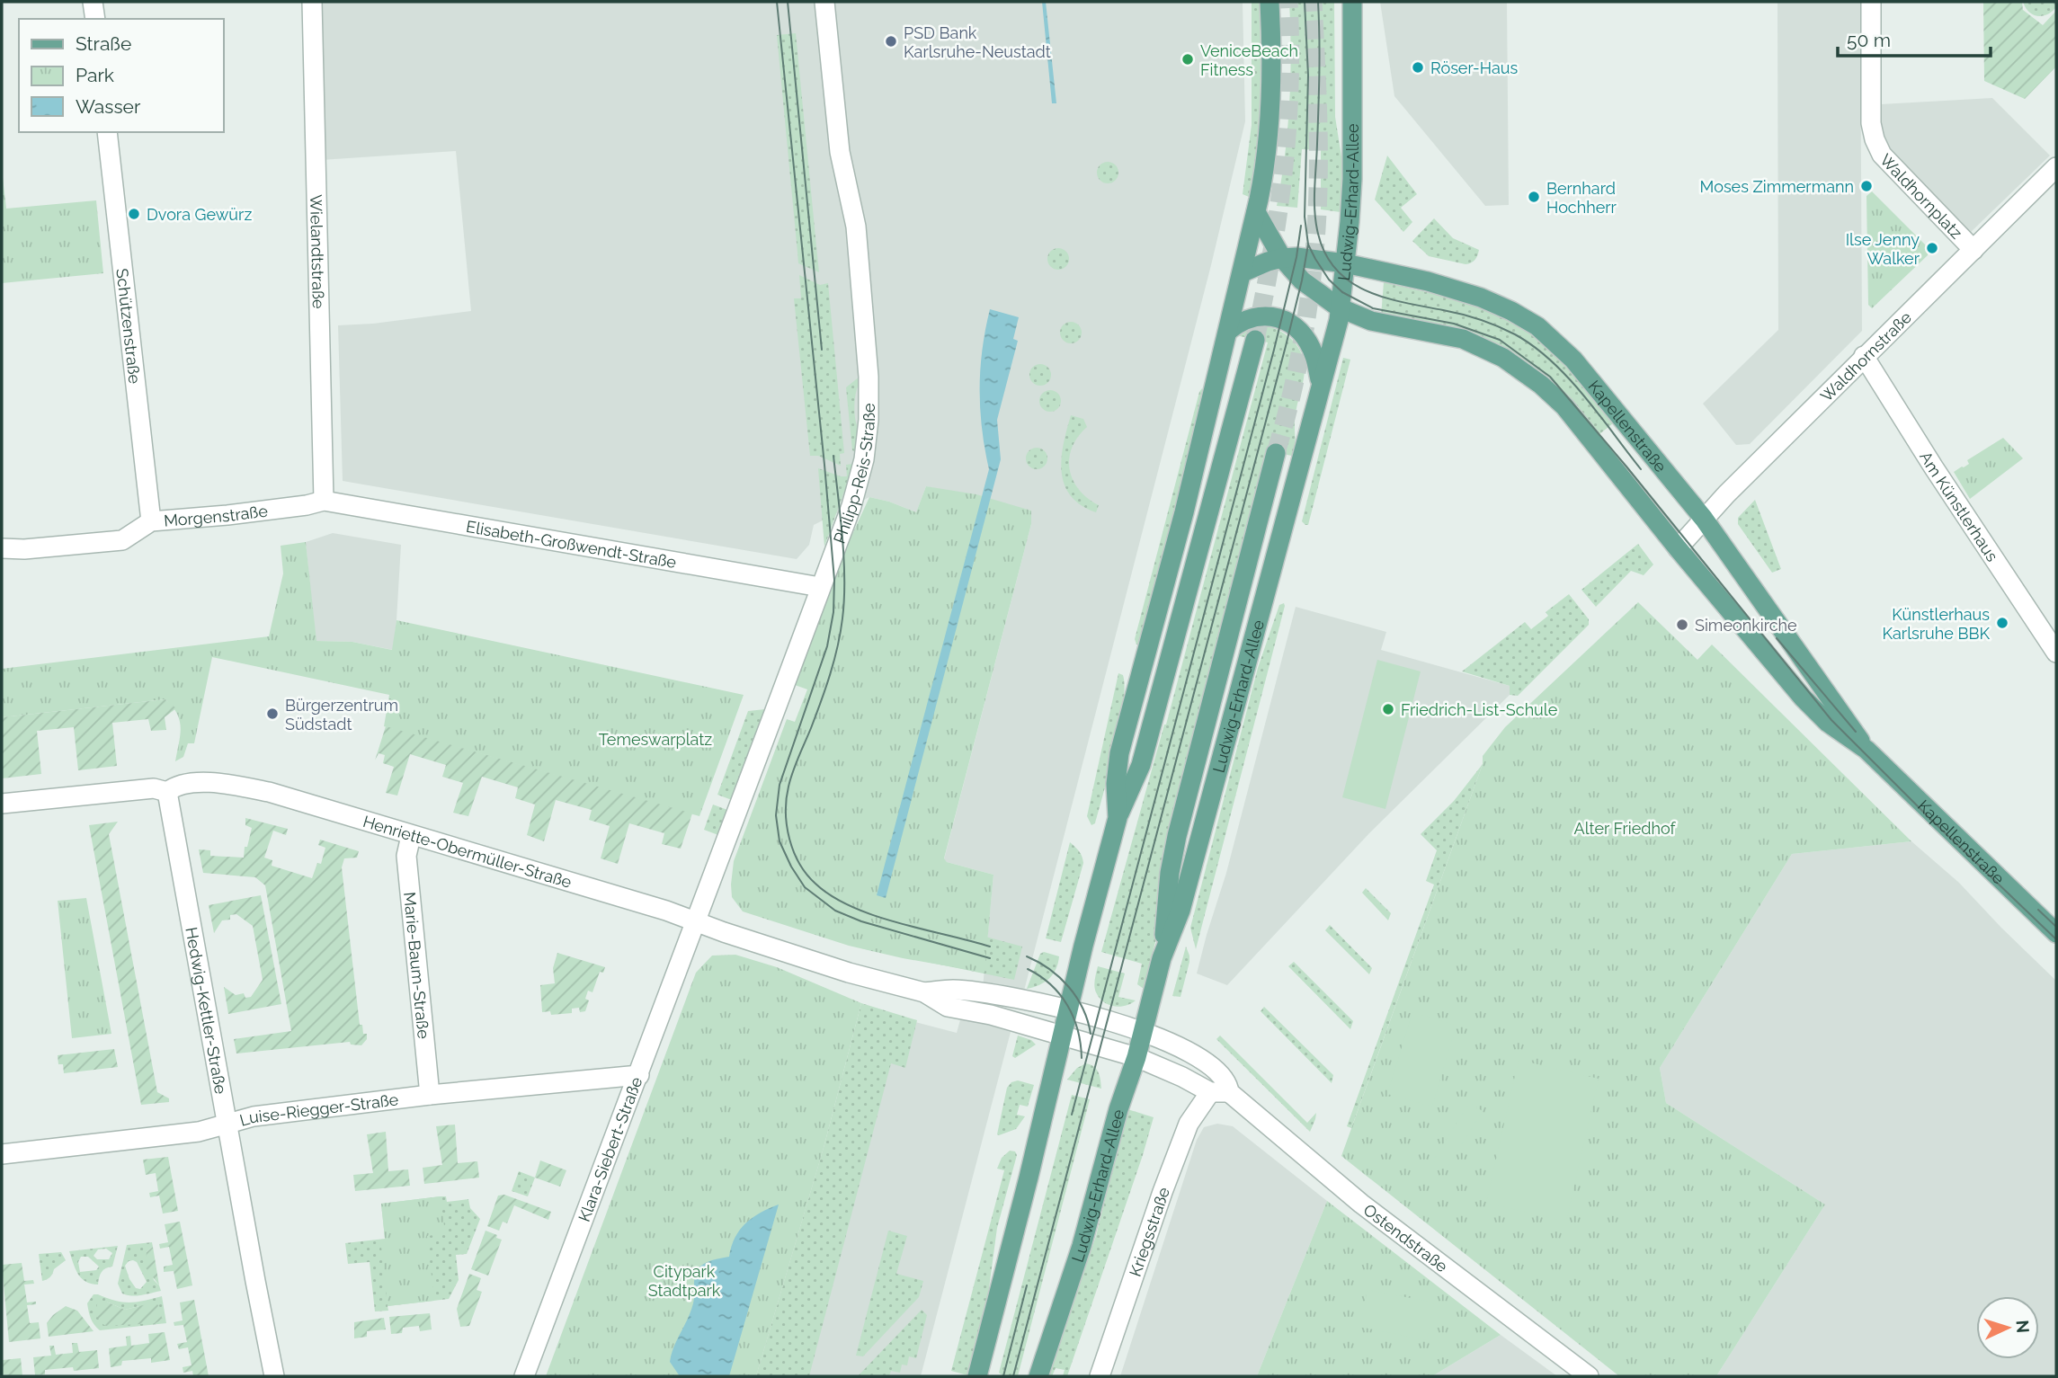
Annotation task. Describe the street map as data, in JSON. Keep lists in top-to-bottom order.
{
  "streets": {
    "main road": ["Ludwig-Erhard-Allee", "Kapellenstraße"],
    "street": [
      "Waldhornplatz",
      "Wielandtstraße",
      "Schützenstraße",
      "Waldhornstraße",
      "Philipp-Reis-Straße",
      "Am Künstlerhaus",
      "Morgenstraße",
      "Elisabeth-Großwendt-Straße",
      "Henriette-Obermüller-Straße",
      "Marie-Baum-Straße",
      "Hedwig-Kettler-Straße",
      "Luise-Riegger-Straße",
      "Klara-Siebert-Straße",
      "Kriegsstraße",
      "Ostendstraße"
    ]
  },
  "crossings": [
    ["Waldhornplatz", "Waldhornstraße"],
    ["Ludwig-Erhard-Allee", "Kapellenstraße"],
    ["Ludwig-Erhard-Allee", "Henriette-Obermüller-Straße"],
    ["Ludwig-Erhard-Allee", "Ostendstraße"],
    ["Wielandtstraße", "Morgenstraße"],
    ["Wielandtstraße", "Elisabeth-Großwendt-Straße"],
    ["Schützenstraße", "Morgenstraße"],
    ["Waldhornstraße", "Kapellenstraße"],
    ["Waldhornstraße", "Am Künstlerhaus"],
    ["Philipp-Reis-Straße", "Elisabeth-Großwendt-Straße"],
    ["Philipp-Reis-Straße", "Henriette-Obermüller-Straße"],
    ["Philipp-Reis-Straße", "Klara-Siebert-Straße"],
    ["Morgenstraße", "Elisabeth-Großwendt-Straße"],
    ["Henriette-Obermüller-Straße", "Marie-Baum-Straße"],
    ["Henriette-Obermüller-Straße", "Hedwig-Kettler-Straße"],
    ["Henriette-Obermüller-Straße", "Klara-Siebert-Straße"],
    ["Henriette-Obermüller-Straße", "Ostendstraße"],
    ["Marie-Baum-Straße", "Luise-Riegger-Straße"],
    ["Hedwig-Kettler-Straße", "Luise-Riegger-Straße"],
    ["Luise-Riegger-Straße", "Klara-Siebert-Straße"],
    ["Kriegsstraße", "Ostendstraße"]
  ],
  "parks": ["Temeswarplatz", "Alter Friedhof", "Citypark Stadtpark"],
  "places": [
    "PSD Bank Karlsruhe-Neustadt",
    "VeniceBeach Fitness",
    "Röser-Haus",
    "Moses Zimmermann",
    "Bernhard Hochherr",
    "Dvora Gewürz",
    "Ilse Jenny Walker",
    "Künstlerhaus Karlsruhe BBK",
    "Simeonkirche",
    "Friedrich-List-Schule",
    "Bürgerzentrum Südstadt"
  ],
  "legend": ["Straße", "Park", "Wasser"],
  "scale_bar": "50 m",
  "north": "right"
}
